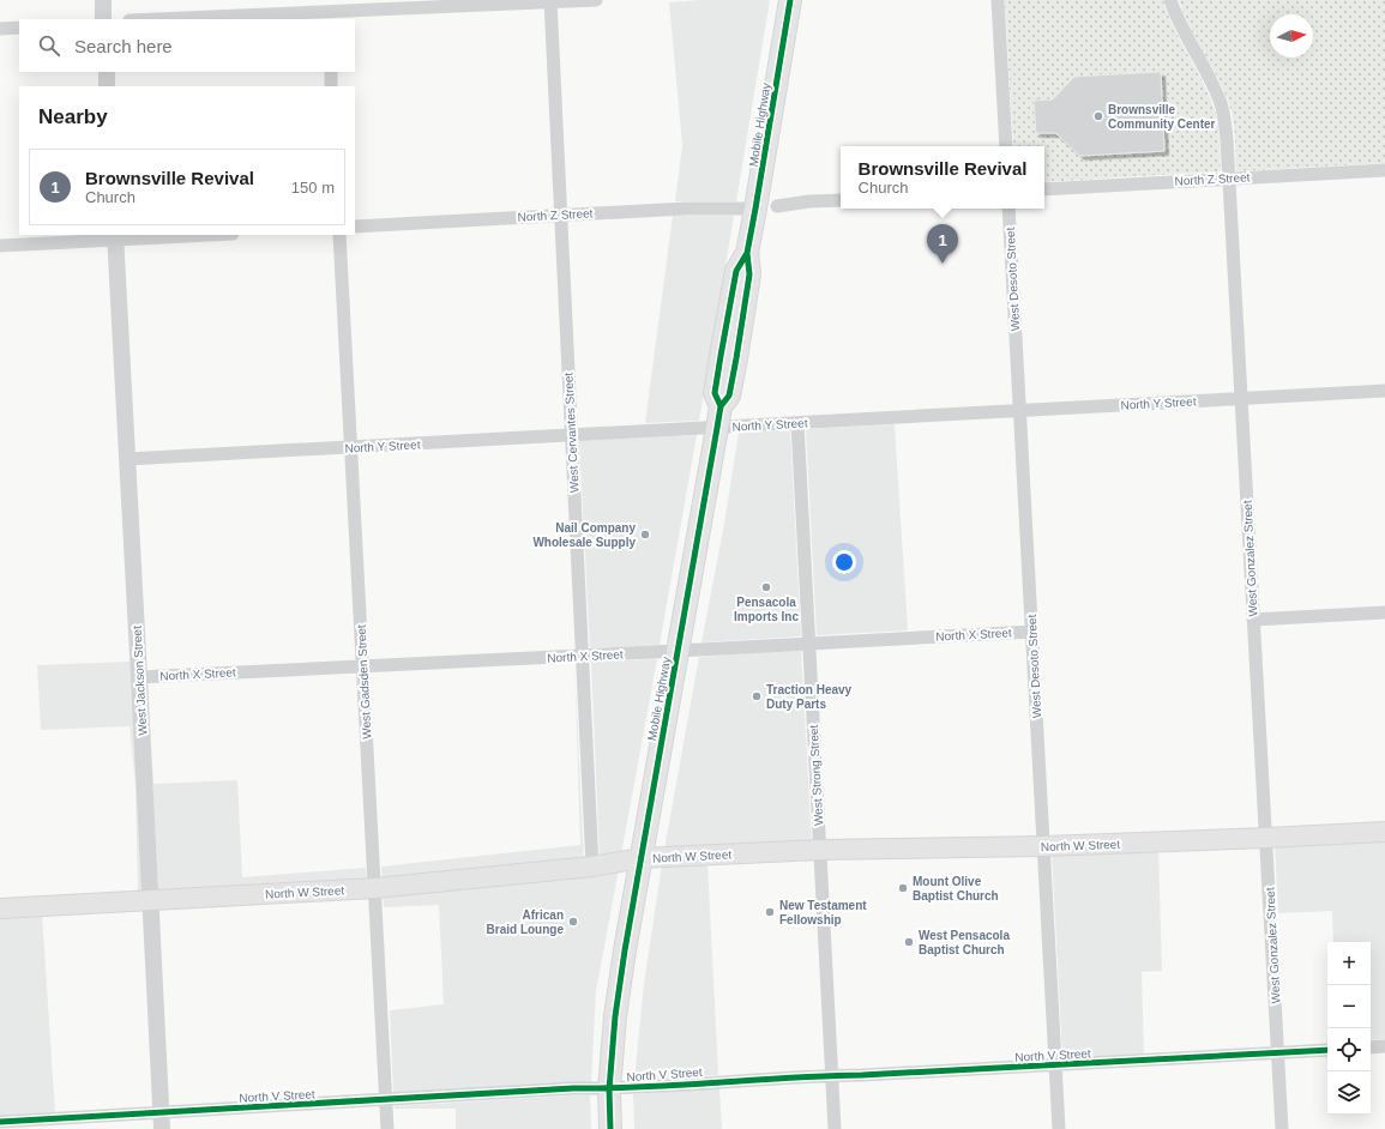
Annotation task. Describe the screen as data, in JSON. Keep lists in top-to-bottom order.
{
  "streets": {
    "main road": ["Mobile Highway", "North W Street"],
    "street": [
      "North Z Street",
      "West Desoto Street",
      "North Y Street",
      "West Cervantes Street",
      "West Gonzalez Street",
      "North X Street",
      "West Jackson Street",
      "West Gadsden Street",
      "West Strong Street",
      "North V Street"
    ]
  },
  "crossings": [
    ["Mobile Highway", "North Z Street"],
    ["Mobile Highway", "North Y Street"],
    ["Mobile Highway", "North X Street"],
    ["Mobile Highway", "North W Street"],
    ["Mobile Highway", "North V Street"],
    ["North Z Street", "West Cervantes Street"],
    ["North Z Street", "West Gonzalez Street"],
    ["West Desoto Street", "North Y Street"],
    ["West Desoto Street", "North X Street"],
    ["West Desoto Street", "North W Street"],
    ["West Desoto Street", "North V Street"],
    ["North Y Street", "West Cervantes Street"],
    ["North Y Street", "West Gonzalez Street"],
    ["North Y Street", "West Jackson Street"],
    ["North Y Street", "West Gadsden Street"],
    ["North Y Street", "West Strong Street"],
    ["West Cervantes Street", "North X Street"],
    ["West Cervantes Street", "North W Street"],
    ["West Gonzalez Street", "North W Street"],
    ["West Gonzalez Street", "North V Street"],
    ["North X Street", "West Jackson Street"],
    ["North X Street", "West Gadsden Street"],
    ["North X Street", "West Strong Street"],
    ["West Jackson Street", "North W Street"],
    ["West Jackson Street", "North V Street"],
    ["West Gadsden Street", "North W Street"],
    ["West Gadsden Street", "North V Street"],
    ["West Strong Street", "North W Street"],
    ["West Strong Street", "North V Street"]
  ],
  "places": [
    "Brownsville Community Center",
    "Nail Company Wholesale Supply",
    "Pensacola Imports Inc",
    "Traction Heavy Duty Parts",
    "Mount Olive Baptist Church",
    "New Testament Fellowship",
    "African Braid Lounge",
    "West Pensacola Baptist Church"
  ],
  "north": "right",
  "page": {
    "search": "Search here",
    "heading": "Nearby",
    "popup": ["Brownsville Revival", "Church"],
    "list": [
      {
        "mark": "1",
        "name": "Brownsville Revival",
        "note": "Church",
        "value": "150 m"
      }
    ],
    "pins": "1",
    "map_buttons": ["+", "−"]
  }
}
